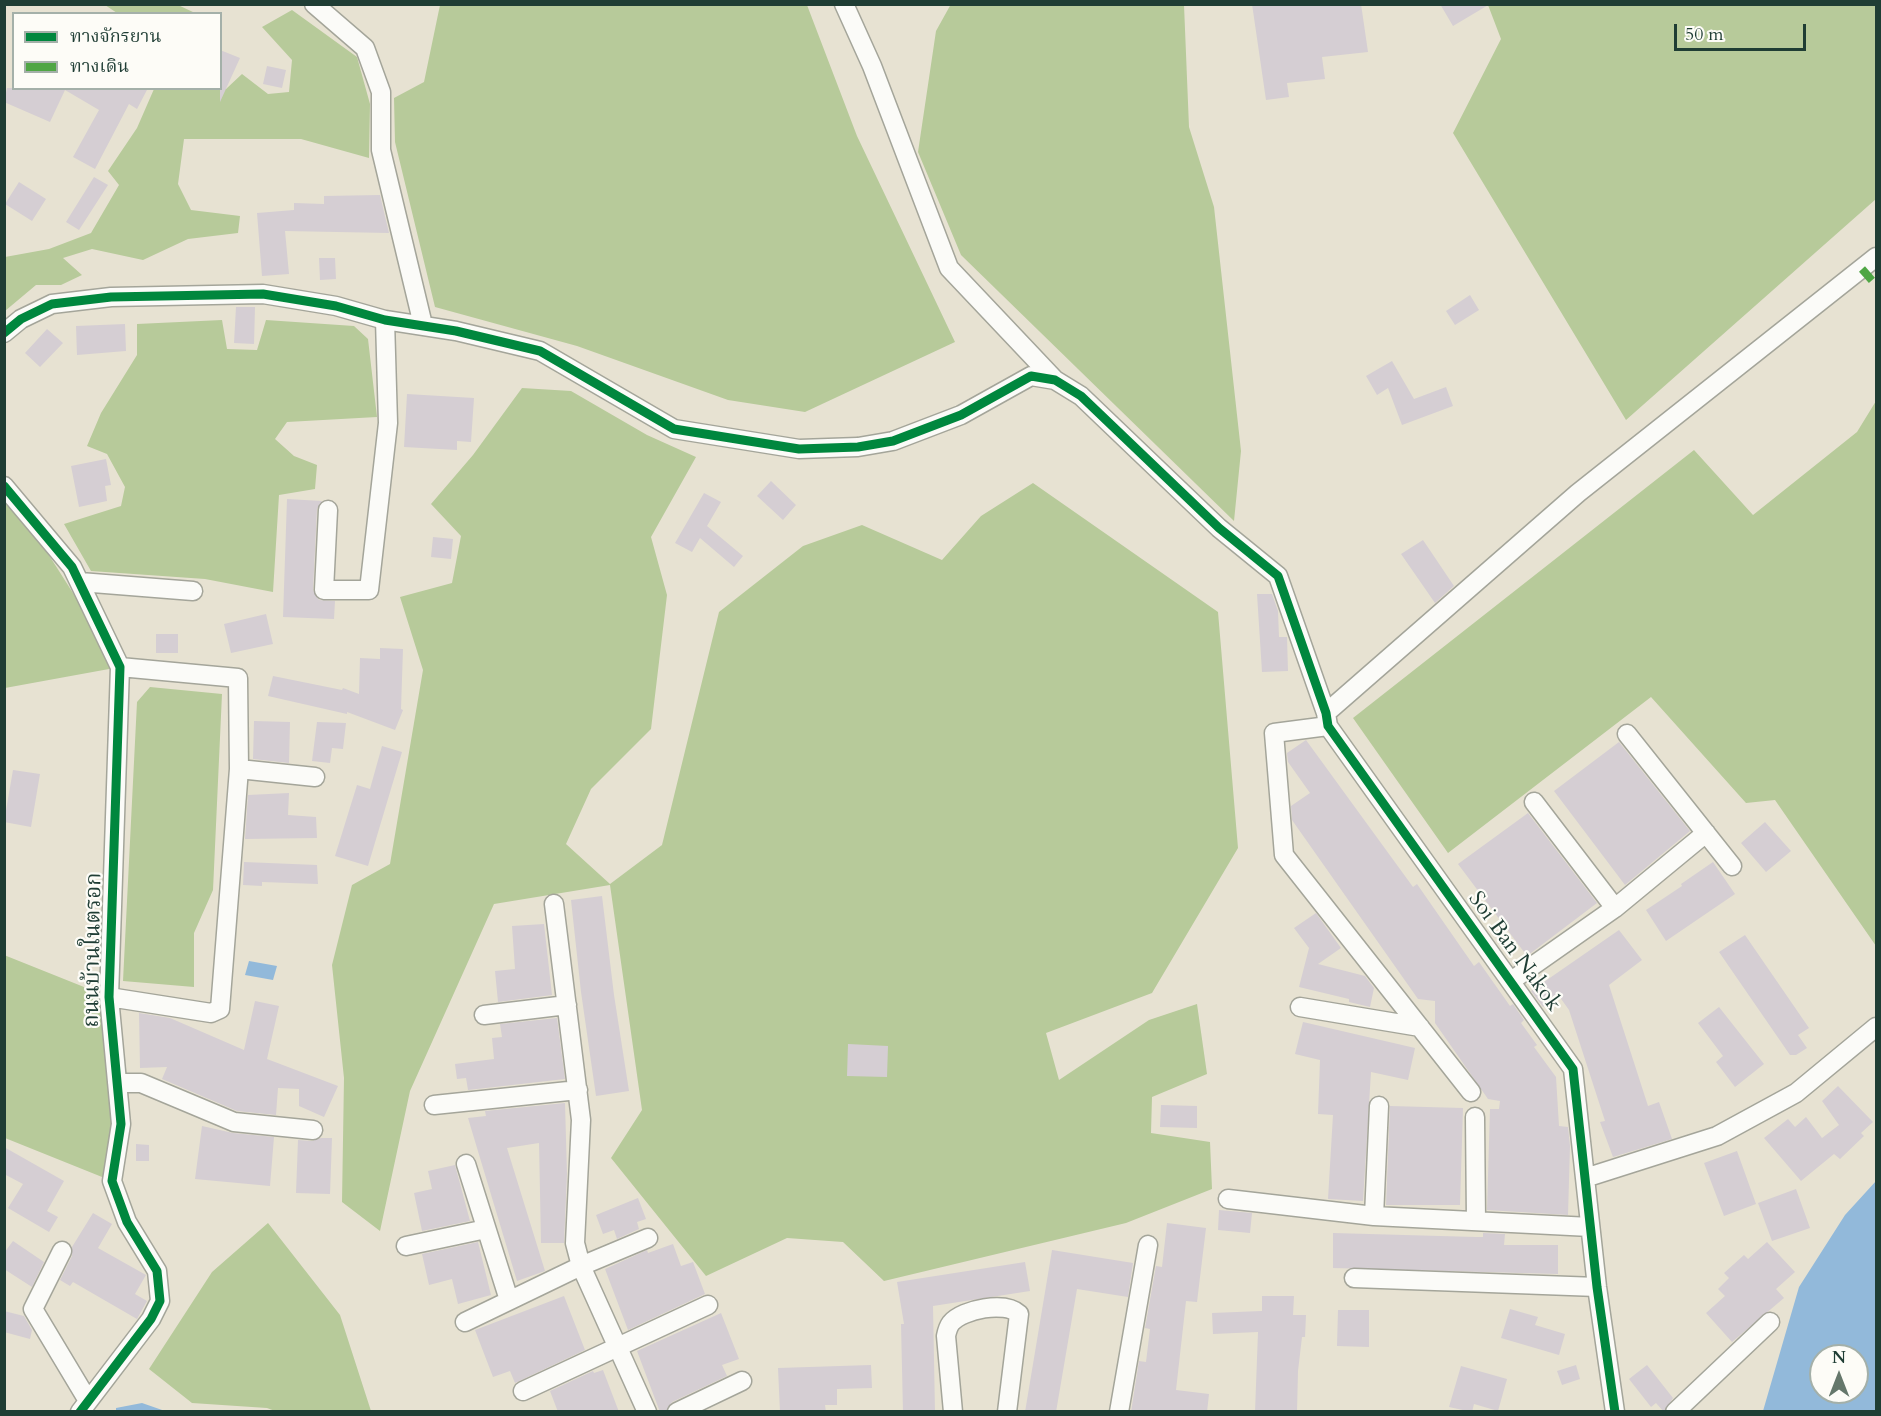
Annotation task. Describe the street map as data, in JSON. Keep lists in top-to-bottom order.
{
  "streets": {
    "street": ["ถนนบ้านในตรอก", "Soi Ban Nakok"]
  },
  "legend": ["ทางจักรยาน", "ทางเดิน"],
  "scale_bar": "50 m",
  "north": "top"
}
